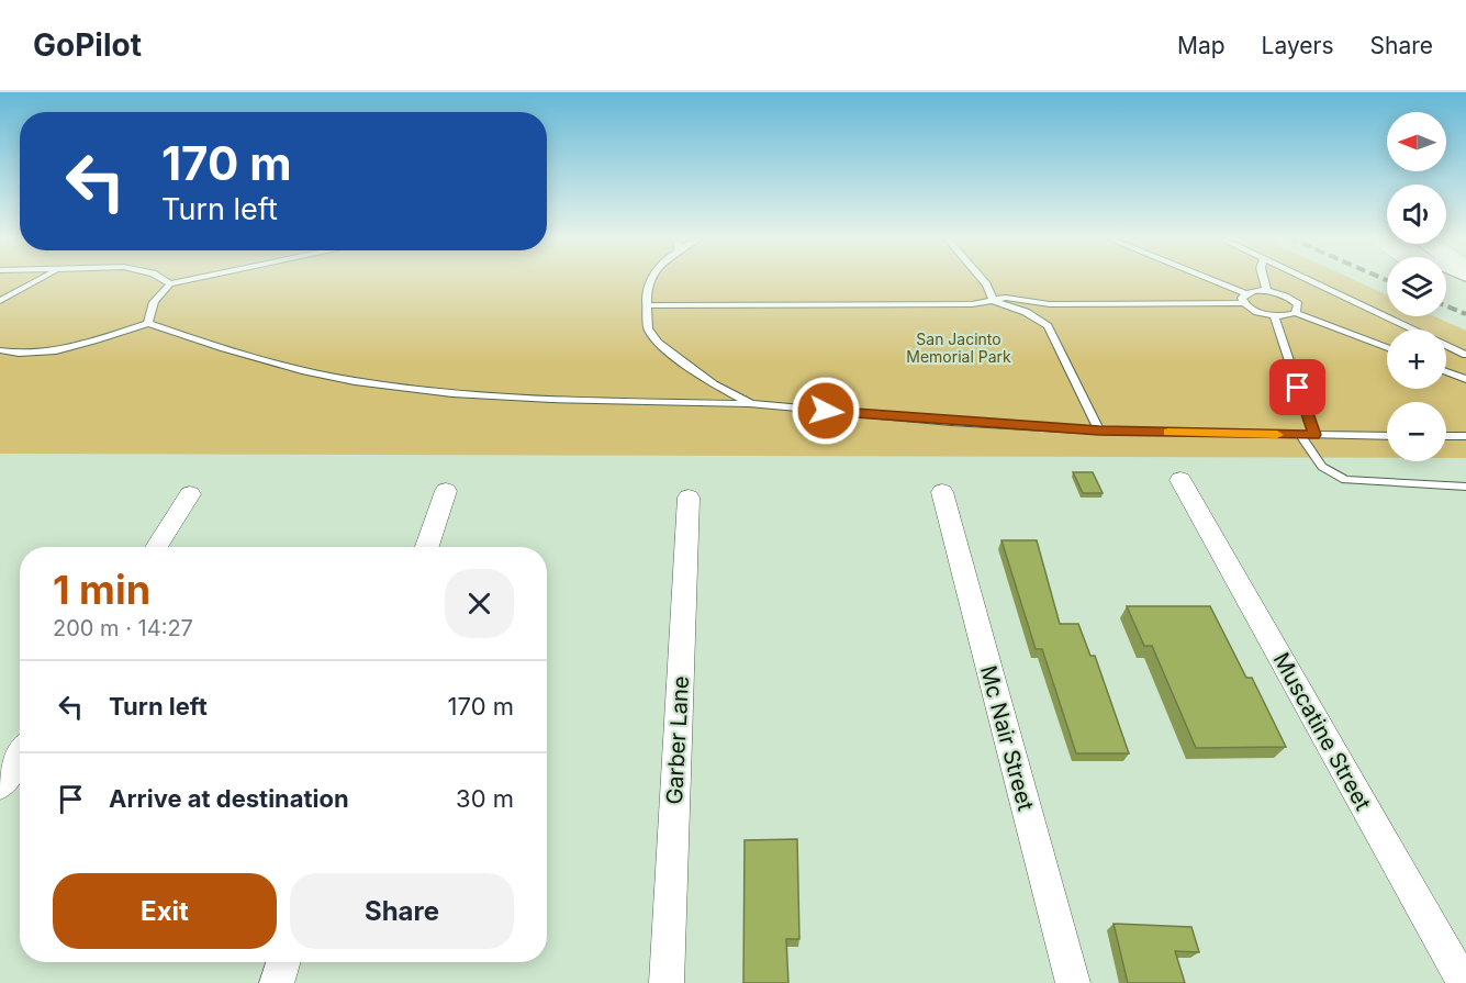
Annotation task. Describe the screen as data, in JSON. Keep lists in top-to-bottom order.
{
  "streets": {
    "street": ["Muscatine Street", "Mc Nair Street", "Garber Lane"]
  },
  "parks": ["San Jacinto Memorial Park"],
  "north": "left",
  "page": {
    "header": "GoPilot",
    "nav": ["Map", "Layers", "Share"],
    "map_buttons": ["+", "−"],
    "turn": ["170 m", "Turn left"],
    "heading": ["1 min", "200 m · 14:27"],
    "list": [
      {
        "name": "Turn left",
        "value": "170 m"
      },
      {
        "name": "Arrive at destination",
        "value": "30 m"
      }
    ],
    "buttons": ["Exit", "Share"]
  }
}
